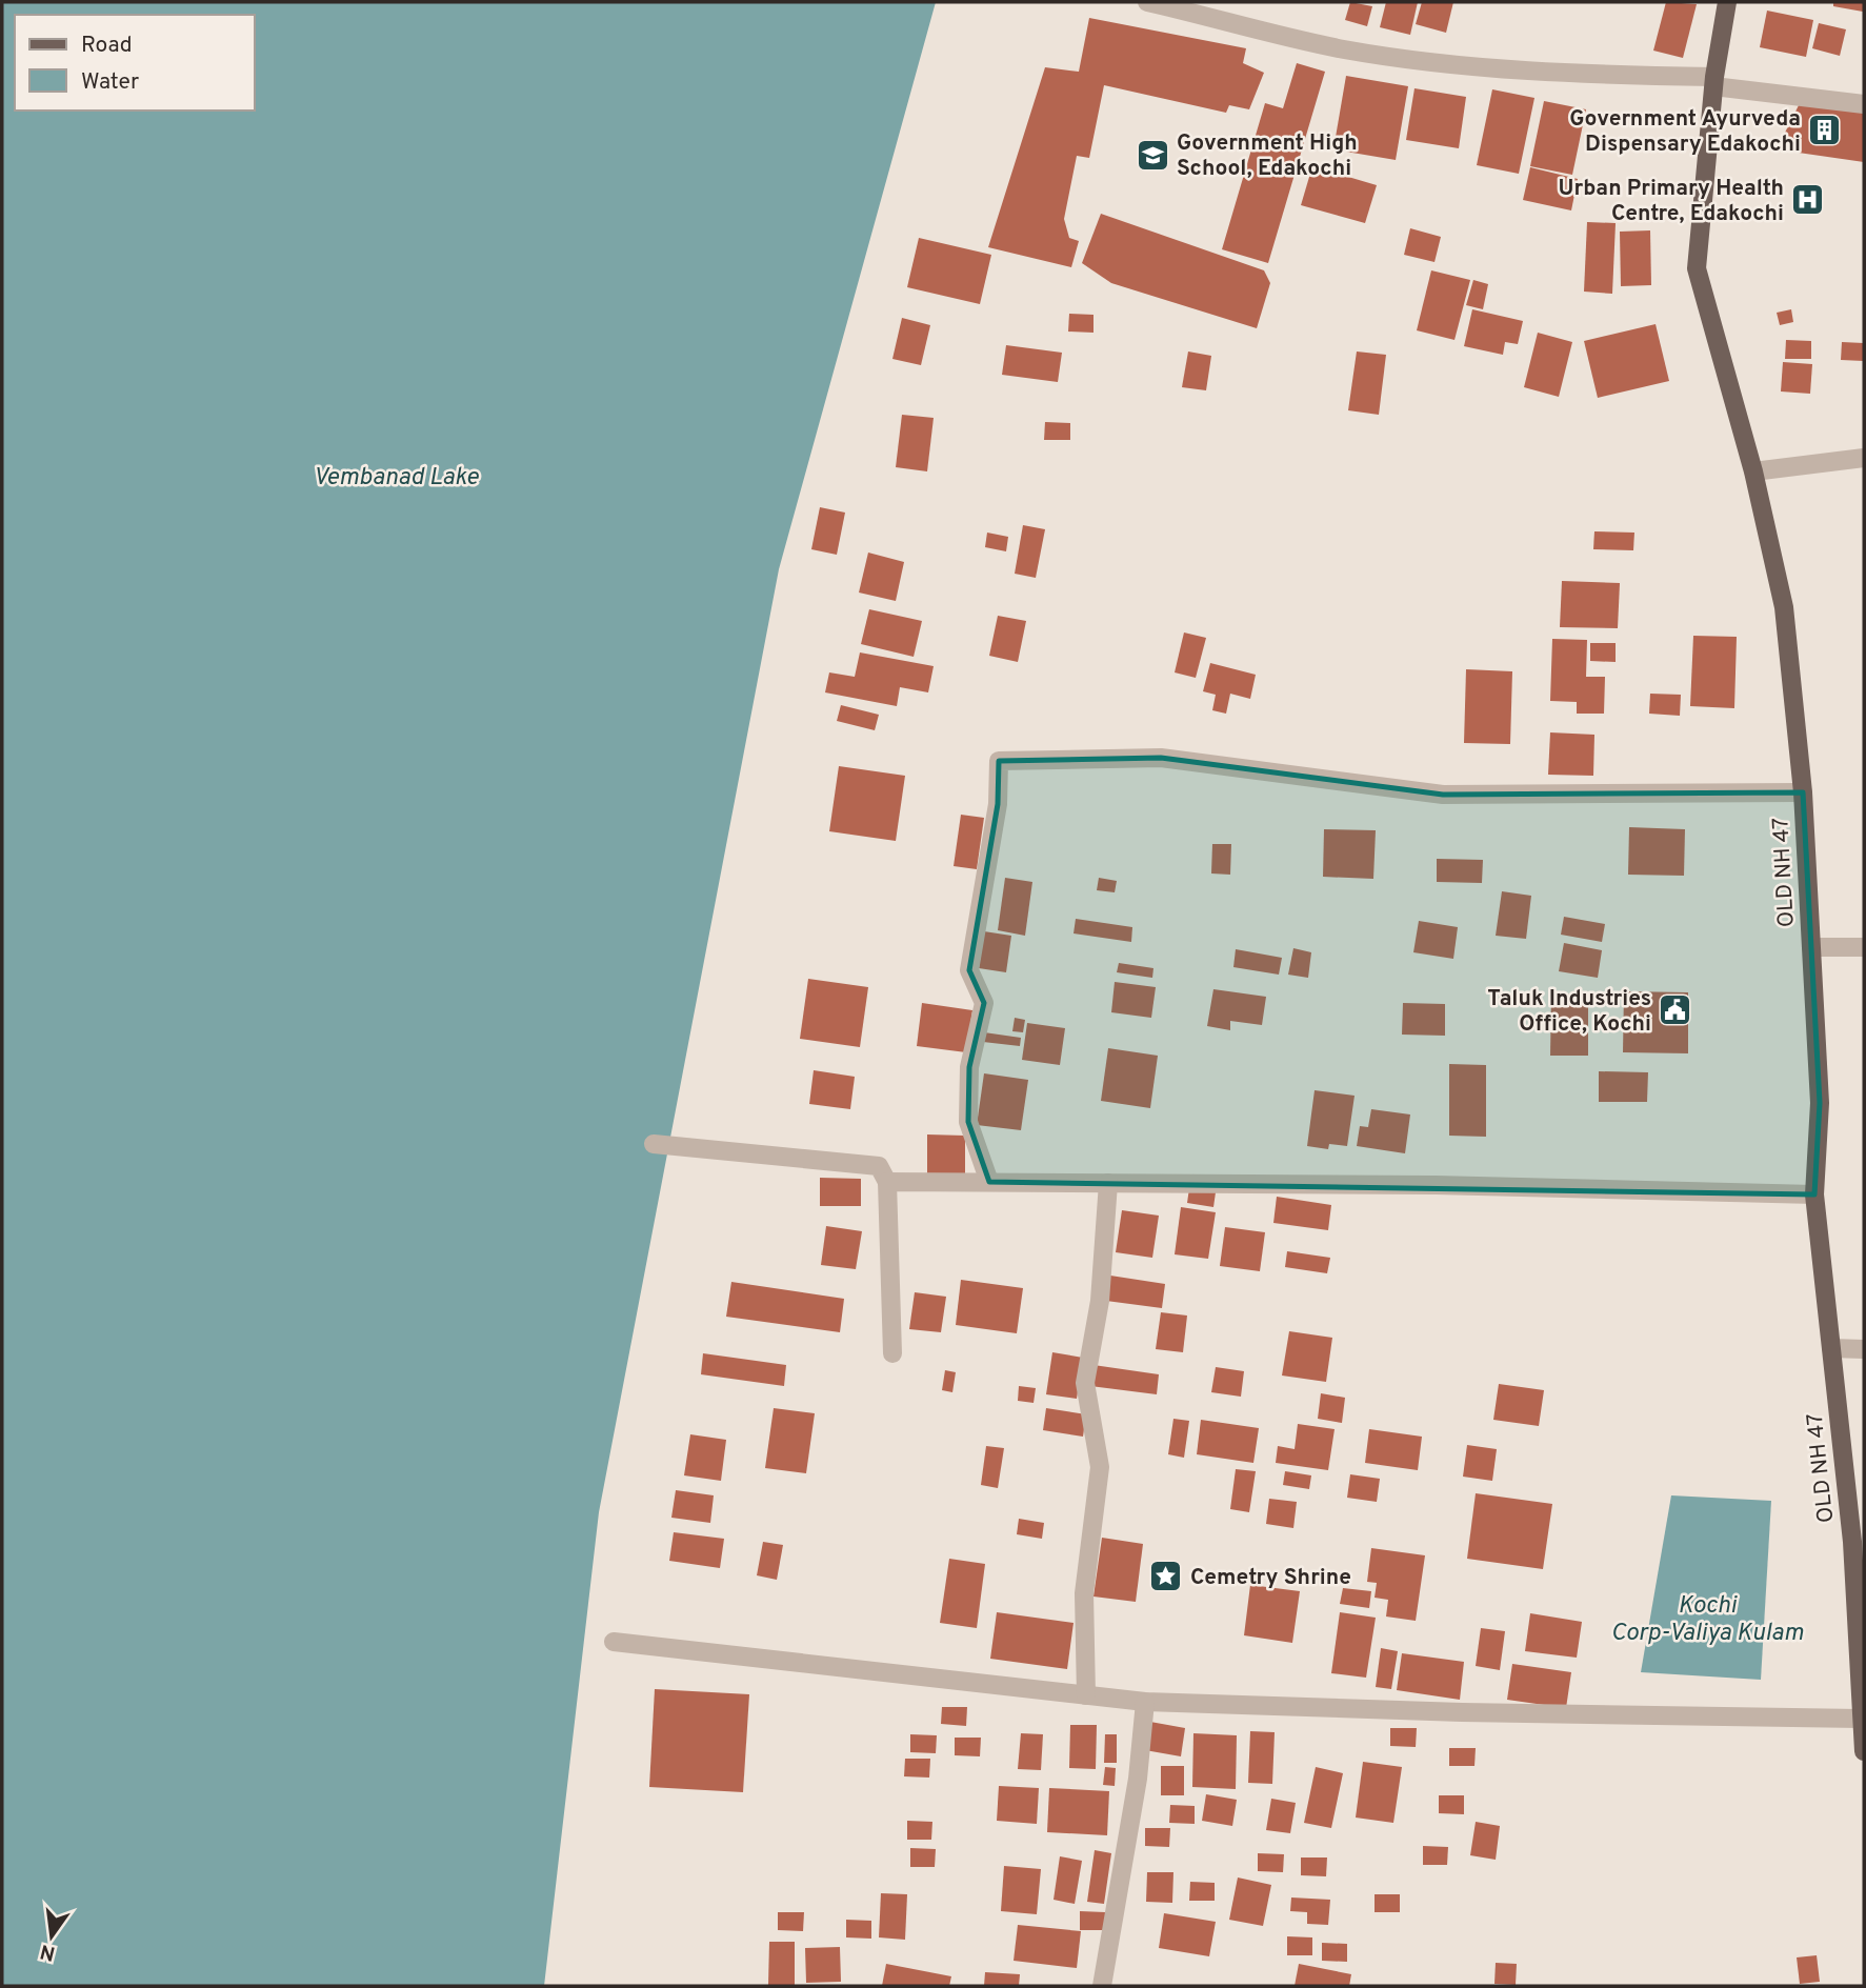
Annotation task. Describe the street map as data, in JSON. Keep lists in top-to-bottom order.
{
  "streets": {
    "main road": ["OLD NH 47"]
  },
  "water": ["Vembanad Lake", "Kochi Corp-Valiya Kulam"],
  "places": {
    "building": ["Government Ayurveda Dispensary Edakochi"],
    "school or university": ["Government High School, Edakochi"],
    "hospital": ["Urban Primary Health Centre, Edakochi"],
    "public building": ["Taluk Industries Office, Kochi"],
    "place": ["Cemetry Shrine"]
  },
  "legend": ["Road", "Water"],
  "north": "bottom"
}
